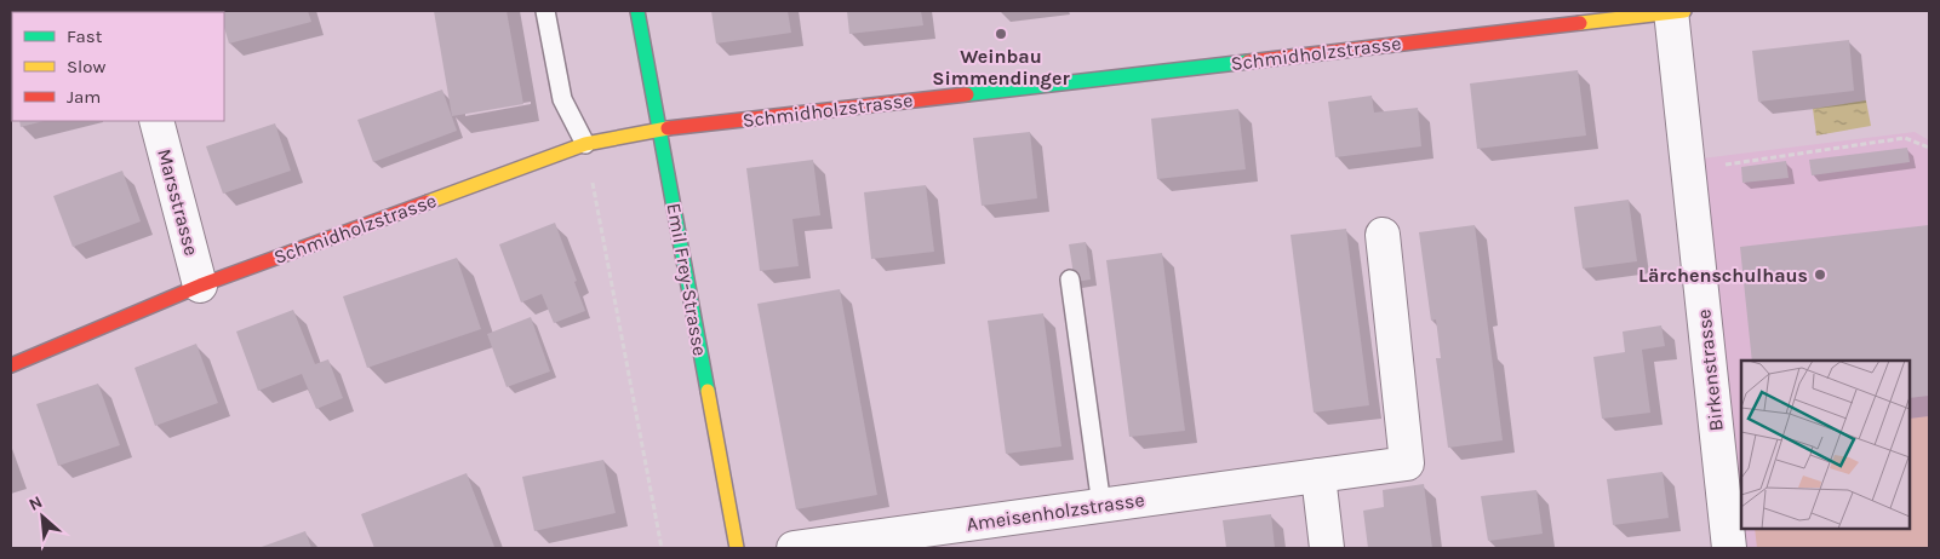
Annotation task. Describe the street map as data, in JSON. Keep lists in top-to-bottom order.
{
  "streets": {
    "street": [
      "Schmidholzstrasse",
      "Marsstrasse",
      "Emil Frey-Strasse",
      "Birkenstrasse",
      "Ameisenholzstrasse"
    ]
  },
  "crossings": [
    ["Schmidholzstrasse", "Marsstrasse"],
    ["Schmidholzstrasse", "Emil Frey-Strasse"],
    ["Schmidholzstrasse", "Birkenstrasse"]
  ],
  "places": ["Weinbau Simmendinger", "Lärchenschulhaus"],
  "legend": ["Fast", "Slow", "Jam"],
  "north": "top left"
}
